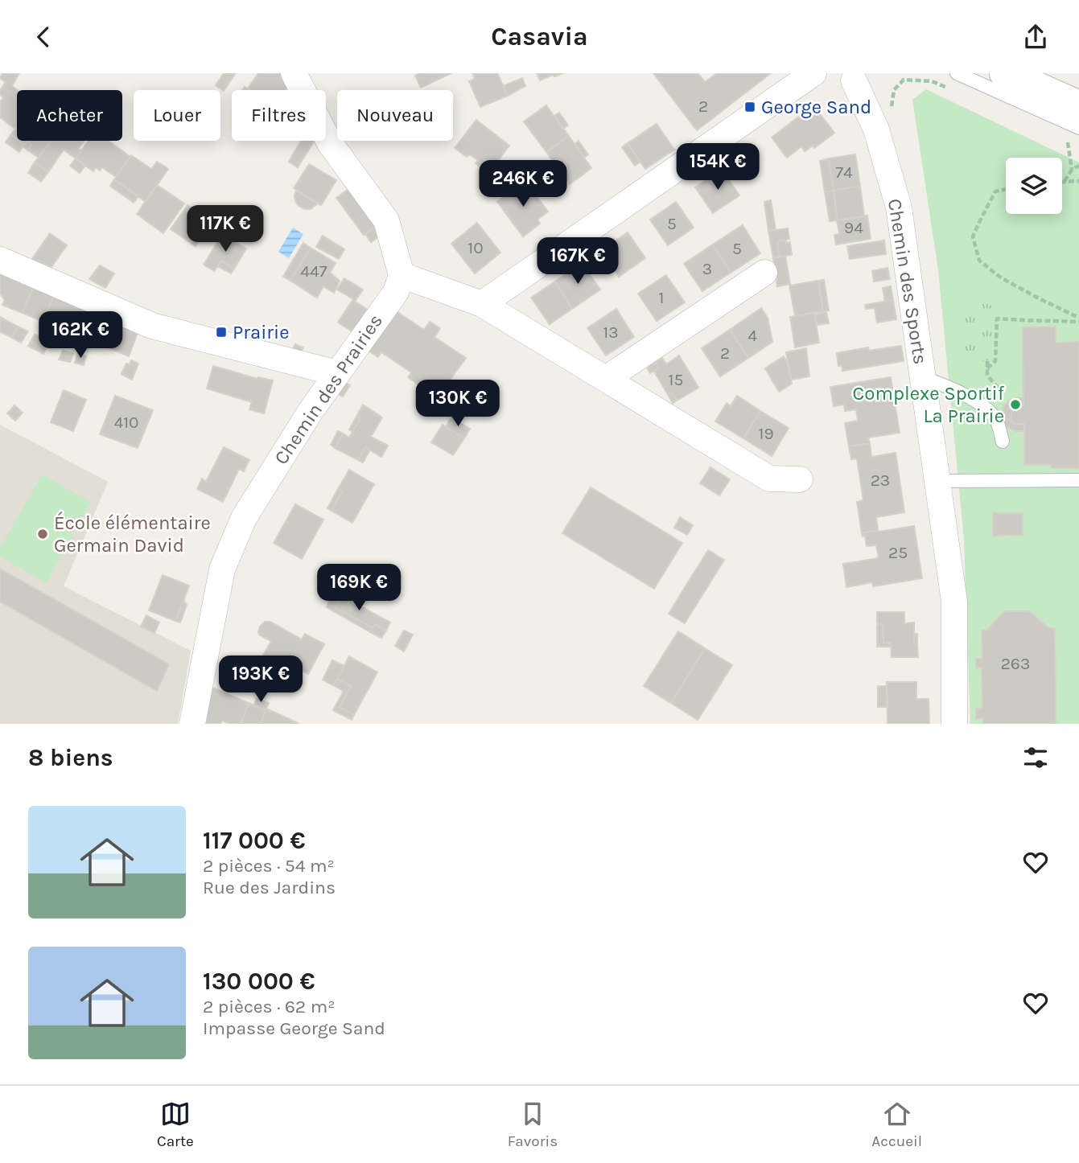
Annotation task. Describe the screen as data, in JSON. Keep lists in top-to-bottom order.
{
  "streets": {
    "street": ["Chemin des Sports", "Chemin des Prairies"]
  },
  "places": {
    "transit": ["George Sand", "Prairie"],
    "other": ["Complexe Sportif La Prairie", "École élémentaire Germain David"]
  },
  "house_numbers": [
    "2",
    "74",
    "5",
    "94",
    "10",
    "5",
    "3",
    "447",
    "1",
    "13",
    "4",
    "2",
    "15",
    "410",
    "19",
    "23",
    "25",
    "263"
  ],
  "page": {
    "header": "Casavia",
    "chip": [
      "Acheter",
      "Louer",
      "Filtres",
      "Nouveau"
    ],
    "price": [
      "154K €",
      "246K €",
      "117K €",
      "167K €",
      "162K €",
      "130K €",
      "169K €",
      "193K €"
    ],
    "heading": "8 biens",
    "list": [
      {
        "name": "117 000 €",
        "note": "2 pièces · 54 m² · Rue des Jardins"
      },
      {
        "name": "130 000 €",
        "note": "2 pièces · 62 m² · Impasse George Sand"
      }
    ],
    "tabs": ["Carte", "Favoris", "Accueil"]
  }
}
